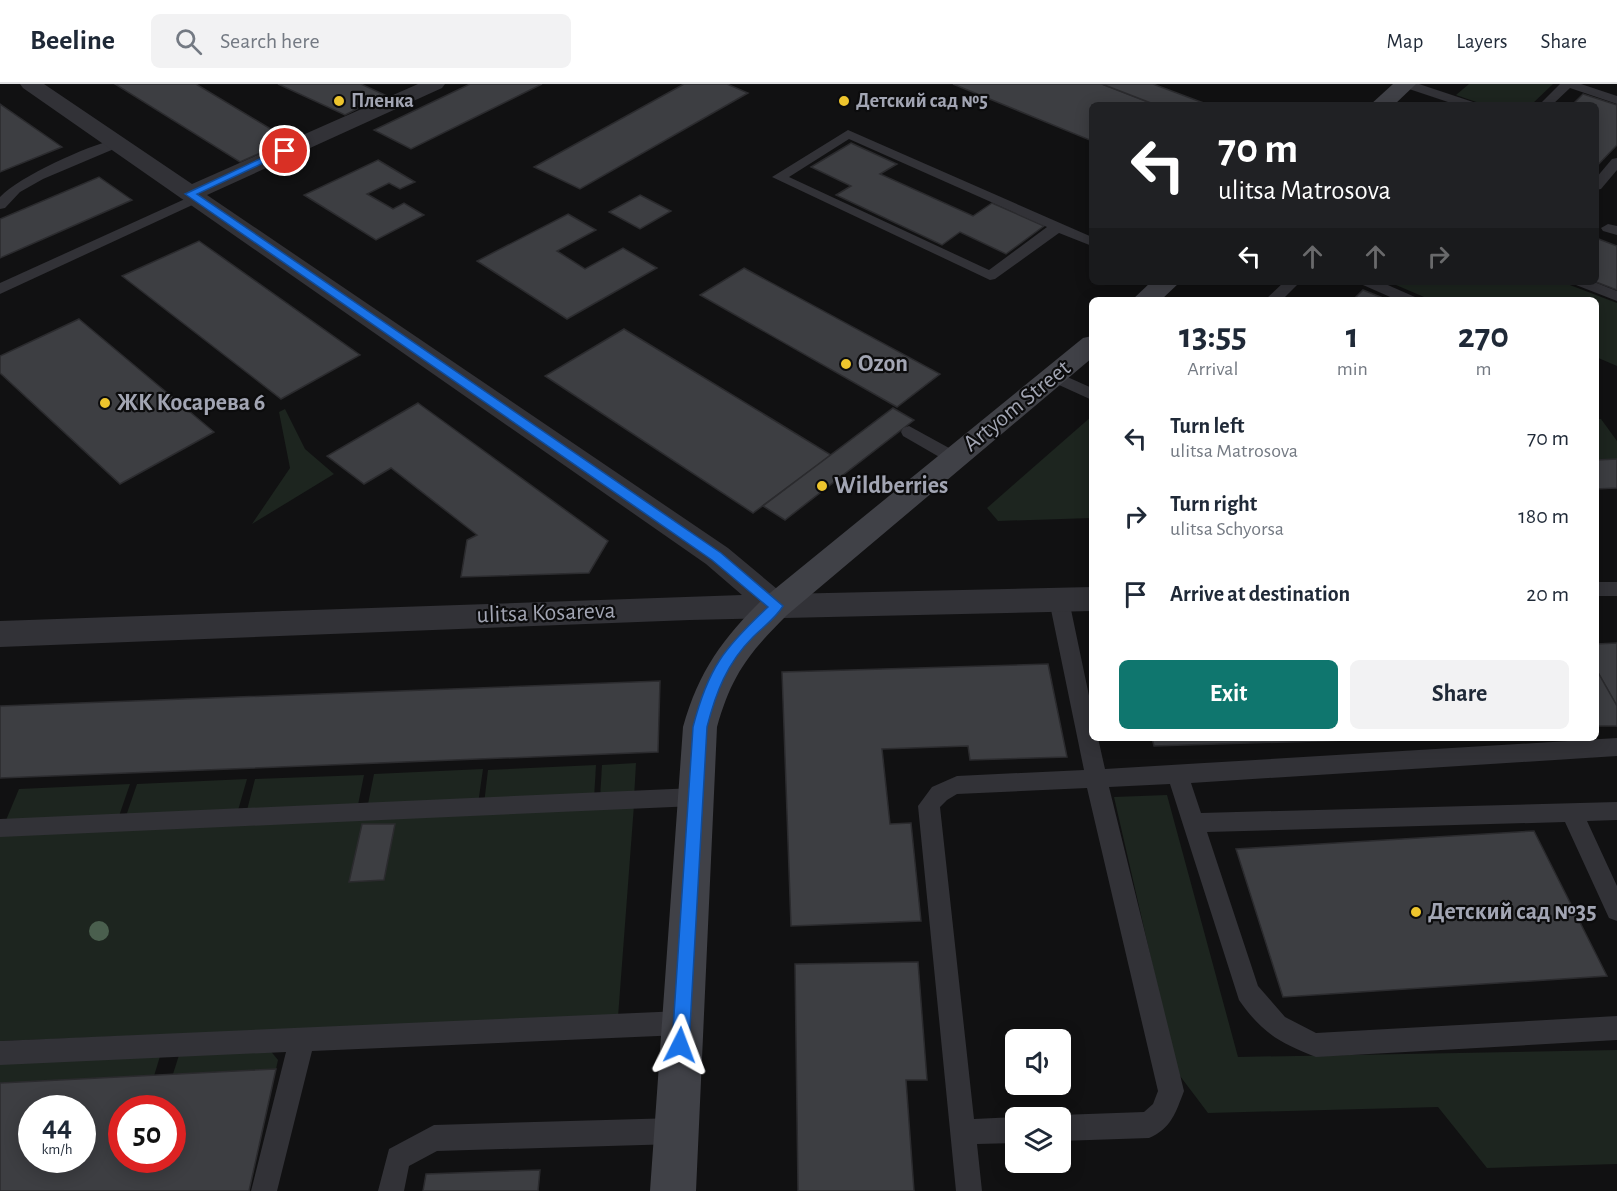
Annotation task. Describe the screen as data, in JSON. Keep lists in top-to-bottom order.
{
  "streets": {
    "main road": ["Artyom Street"],
    "street": ["ulitsa Kosareva"]
  },
  "crossings": [
    ["Artyom Street", "ulitsa Kosareva"]
  ],
  "places": [
    "Пленка",
    "Детский сад №5",
    "Ozon",
    "ЖК Косарева 6",
    "Wildberries",
    "Детский сад №35"
  ],
  "page": {
    "header": "Beeline",
    "search": "Search here",
    "nav": ["Map", "Layers", "Share"],
    "turn": ["70 m", "ulitsa Matrosova"],
    "eta": [
      "13:55",
      "Arrival",
      "1",
      "min",
      "270",
      "m"
    ],
    "list": [
      {
        "name": "Turn left",
        "note": "ulitsa Matrosova",
        "value": "70 m"
      },
      {
        "name": "Turn right",
        "note": "ulitsa Schyorsa",
        "value": "180 m"
      },
      {
        "name": "Arrive at destination",
        "value": "20 m"
      }
    ],
    "buttons": ["Exit", "Share"],
    "speed": "44 km/h",
    "limit": "50"
  }
}
